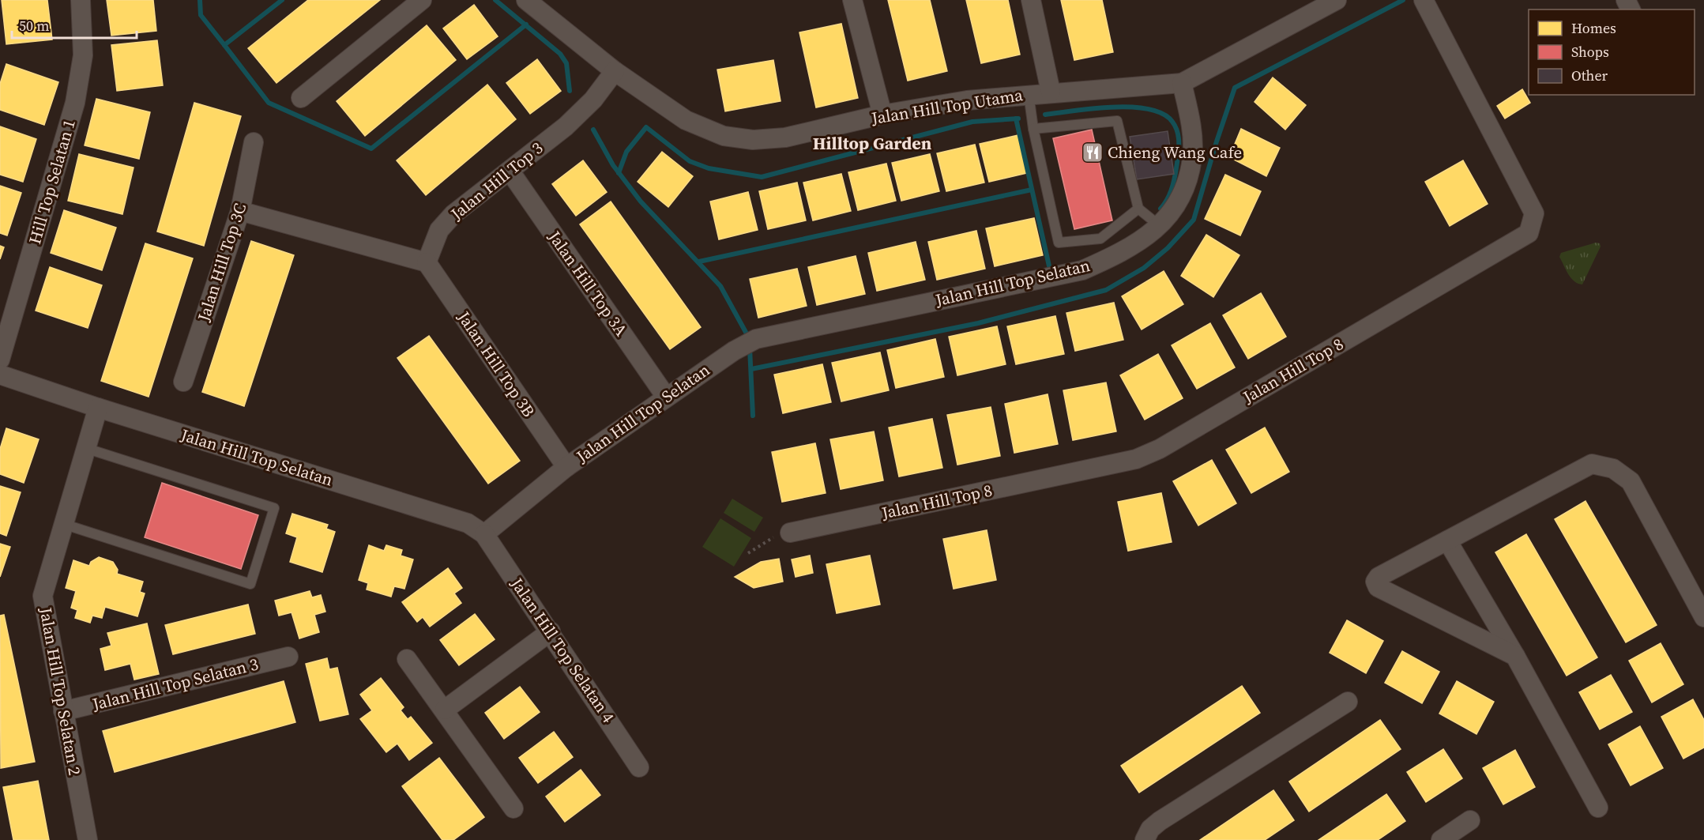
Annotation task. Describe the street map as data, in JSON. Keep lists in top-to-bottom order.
{
  "streets": {
    "street": [
      "Jalan Hill Top Utama",
      "Jalan Hill Top 3",
      "Hill Top Selatan 1",
      "Jalan Hill Top 3C",
      "Jalan Hill Top Selatan",
      "Jalan Hill Top 3A",
      "Jalan Hill Top 3B",
      "Jalan Hill Top 8",
      "Jalan Hill Top Selatan 4",
      "Jalan Hill Top Selatan 3",
      "Jalan Hill Top Selatan 2"
    ]
  },
  "crossings": [
    ["Jalan Hill Top Utama", "Jalan Hill Top 3"],
    ["Jalan Hill Top Utama", "Jalan Hill Top Selatan"],
    ["Jalan Hill Top 3", "Jalan Hill Top 3A"],
    ["Jalan Hill Top 3", "Jalan Hill Top 3B"],
    ["Jalan Hill Top Selatan", "Jalan Hill Top 3A"],
    ["Jalan Hill Top Selatan", "Jalan Hill Top 3B"],
    ["Jalan Hill Top Selatan", "Jalan Hill Top Selatan 4"],
    ["Jalan Hill Top Selatan", "Jalan Hill Top Selatan 2"],
    ["Jalan Hill Top Selatan 3", "Jalan Hill Top Selatan 2"]
  ],
  "districts": ["Hilltop Garden"],
  "places": {
    "restaurant": ["Chieng Wang Cafe"]
  },
  "legend": ["Homes", "Shops", "Other"],
  "scale_bar": "50 m"
}
